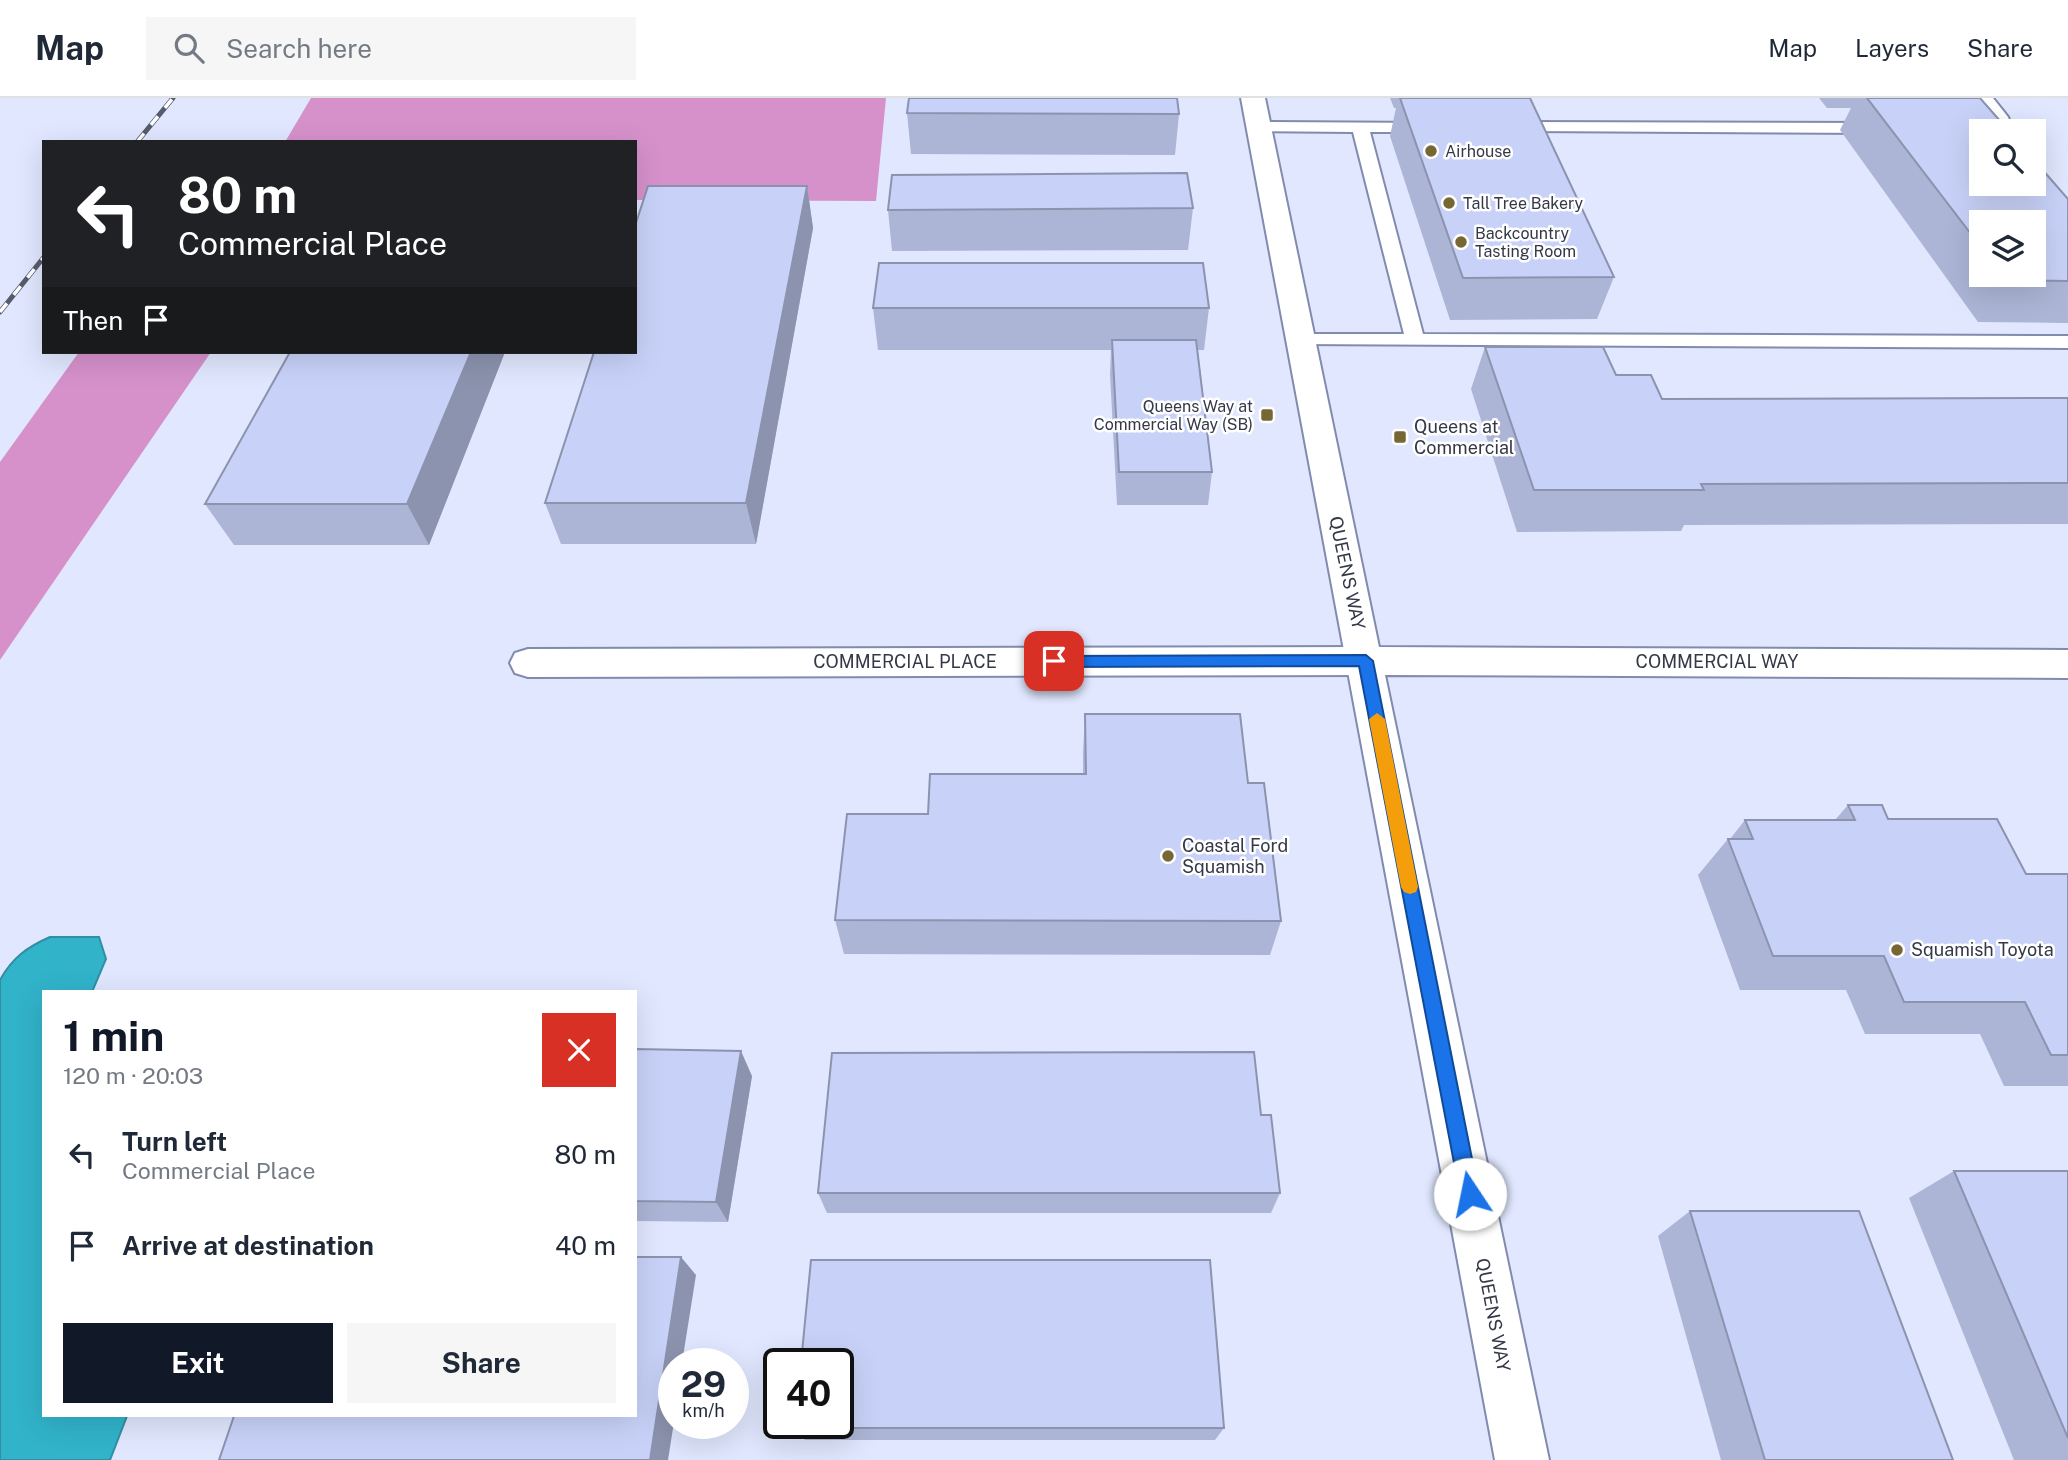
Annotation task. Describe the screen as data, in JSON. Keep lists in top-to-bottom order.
{
  "streets": {
    "street": ["QUEENS WAY", "COMMERCIAL PLACE", "COMMERCIAL WAY"]
  },
  "crossings": [
    ["QUEENS WAY", "COMMERCIAL PLACE"],
    ["QUEENS WAY", "COMMERCIAL WAY"],
    ["COMMERCIAL PLACE", "COMMERCIAL WAY"]
  ],
  "places": {
    "other": [
      "Airhouse",
      "Tall Tree Bakery",
      "Backcountry Tasting Room",
      "Coastal Ford Squamish",
      "Squamish Toyota"
    ],
    "transit": ["Queens Way at Commercial Way (SB)", "Queens at Commercial"]
  },
  "page": {
    "header": "Map",
    "search": "Search here",
    "nav": ["Map", "Layers", "Share"],
    "turn": ["80 m", "Commercial Place"],
    "then": "Then",
    "heading": ["1 min", "120 m · 20:03"],
    "list": [
      {
        "name": "Turn left",
        "note": "Commercial Place",
        "value": "80 m"
      },
      {
        "name": "Arrive at destination",
        "value": "40 m"
      }
    ],
    "buttons": ["Exit", "Share"],
    "speed": "29 km/h",
    "limit": "40"
  }
}
